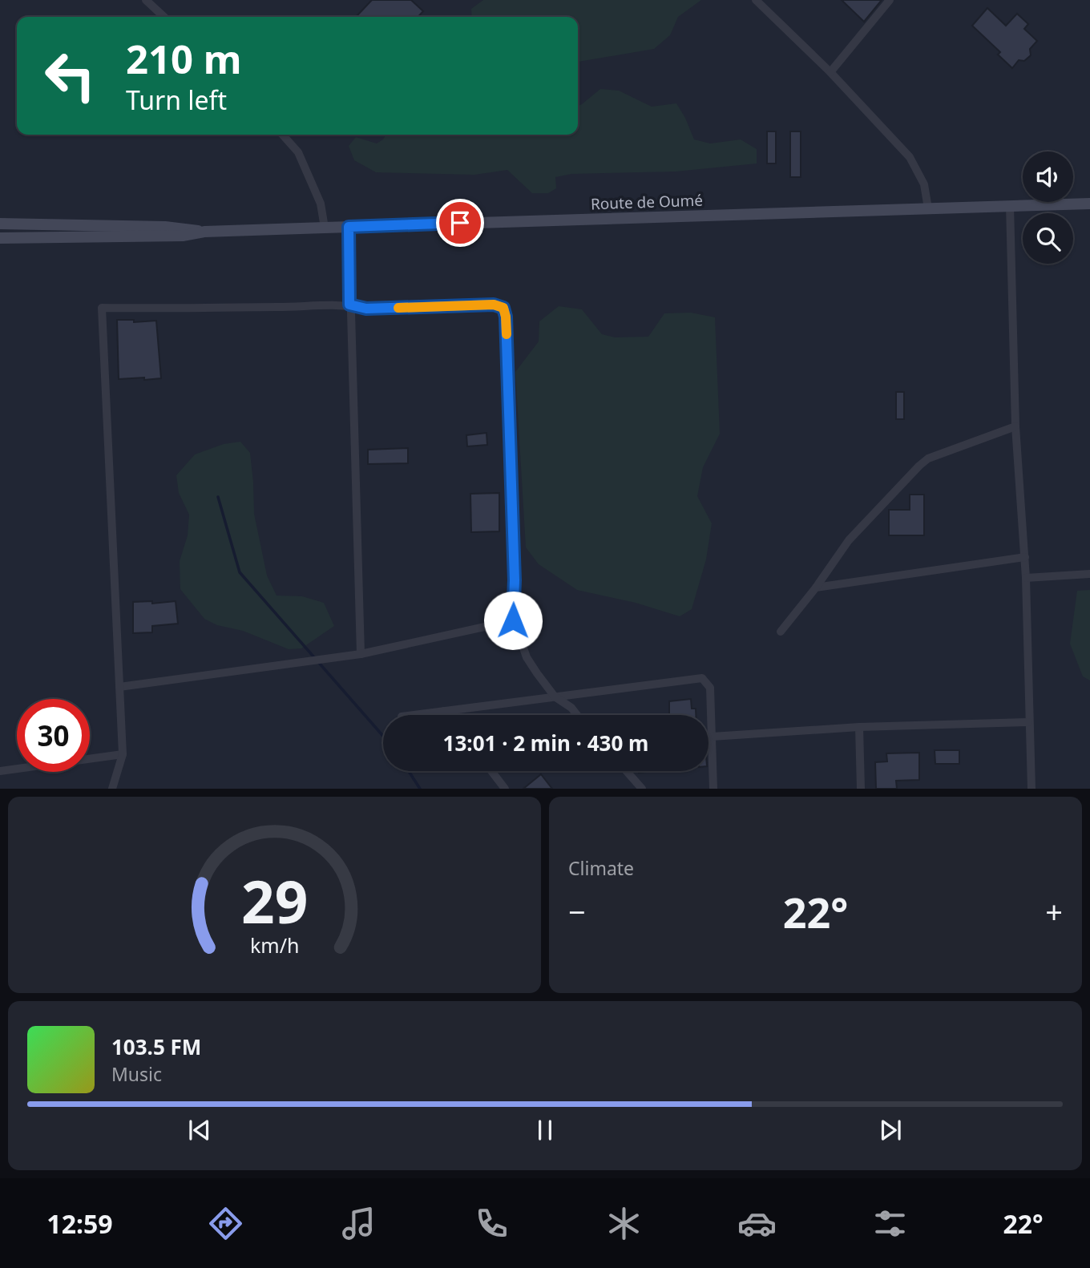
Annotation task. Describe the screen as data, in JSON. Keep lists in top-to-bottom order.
{
  "streets": {
    "main road": ["Route de Oumé"]
  },
  "page": {
    "turn": ["210 m", "Turn left"],
    "limit": "30",
    "trip": "13:01 · 2 min · 430 m",
    "tile": "Climate",
    "heat": ["−", "22°", "+"],
    "song": ["103.5 FM", "Music"],
    "tabs": ["12:59", "22°"],
    "gauge": ["29", "km/h"]
  }
}
